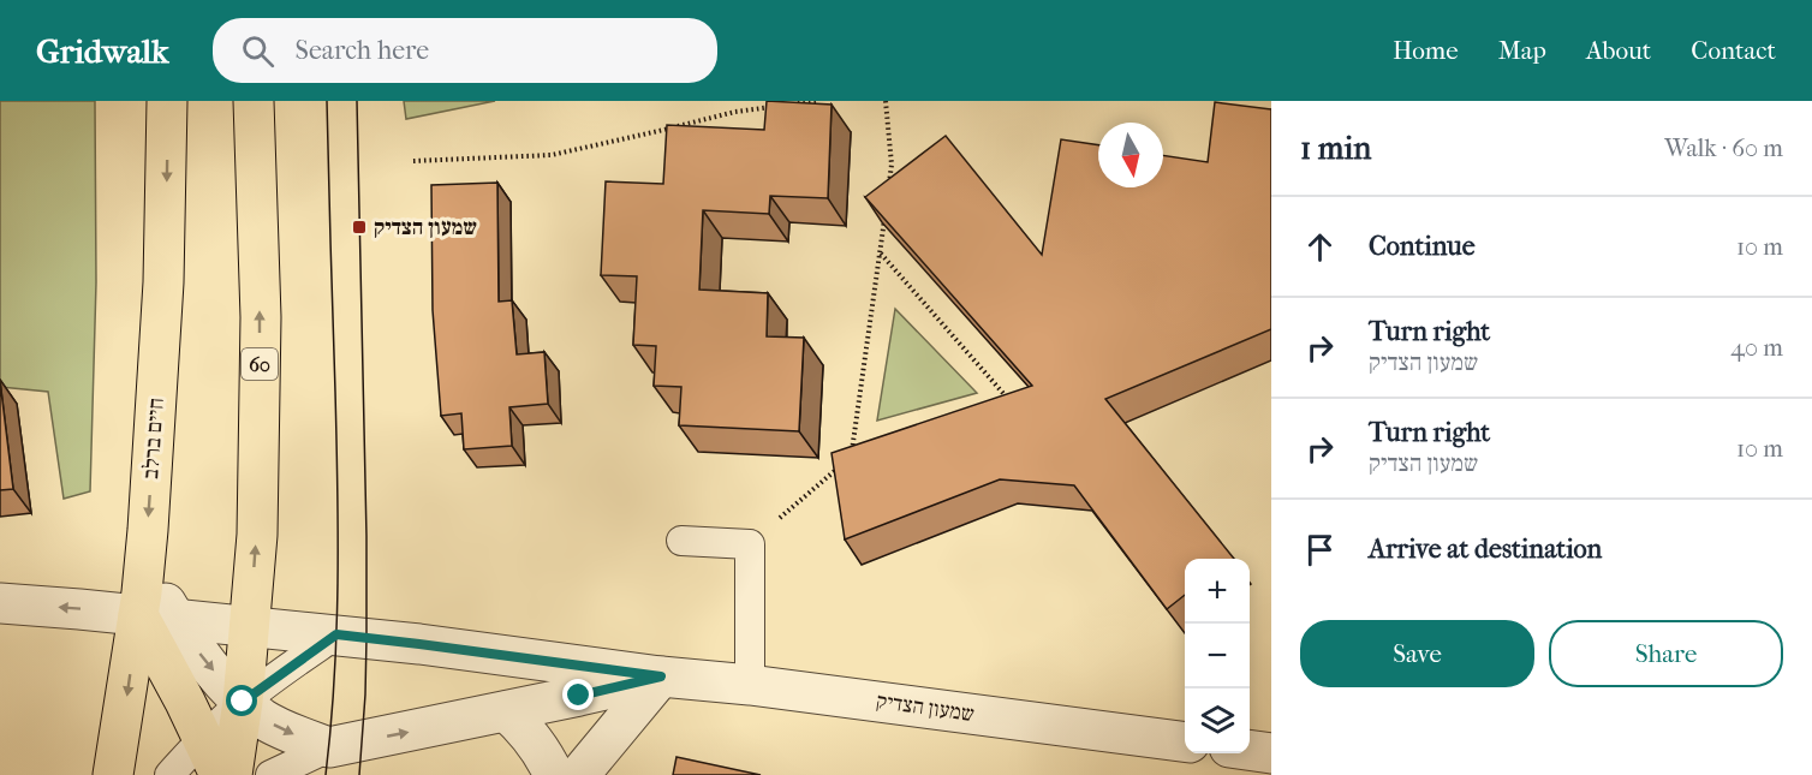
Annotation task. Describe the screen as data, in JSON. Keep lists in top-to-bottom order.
{
  "streets": {
    "highway": ["60", "חיים ברלב"],
    "street": ["שמעון הצדיק"]
  },
  "crossings": [
    ["60", "שמעון הצדיק"],
    ["חיים ברלב", "שמעון הצדיק"]
  ],
  "places": {
    "transit": ["שמעון הצדיק"]
  },
  "north": "bottom",
  "page": {
    "header": "Gridwalk",
    "search": "Search here",
    "nav": [
      "Home",
      "Map",
      "About",
      "Contact"
    ],
    "heading": ["1 min", "Walk · 60 m"],
    "list": [
      ["Continue", "10 m"],
      ["Turn right", "שמעון הצדיק", "40 m"],
      ["Turn right", "שמעון הצדיק", "10 m"],
      "Arrive at destination"
    ],
    "map_buttons": ["+", "−"],
    "buttons": ["Save", "Share"]
  }
}
